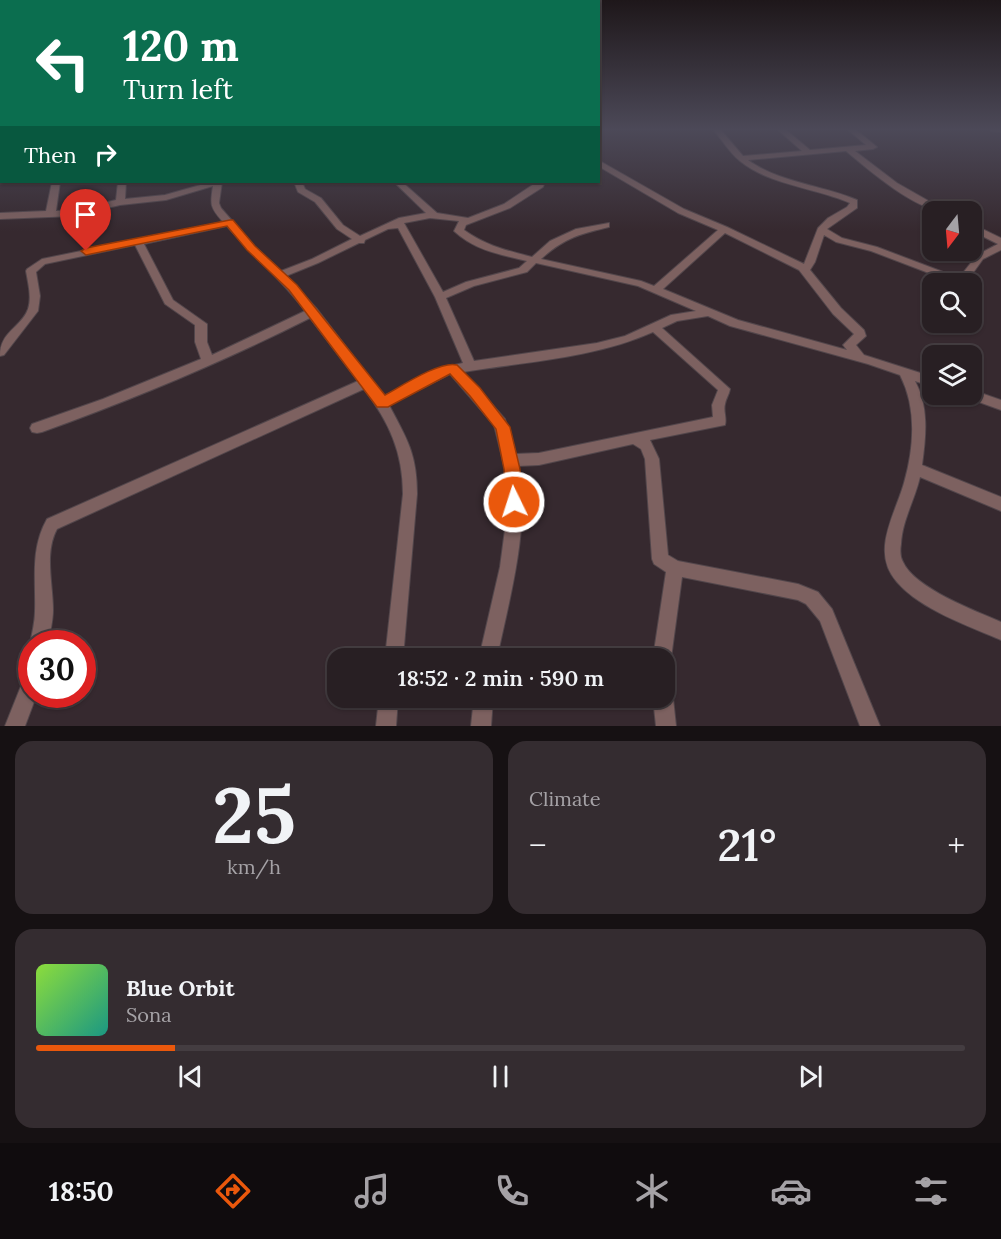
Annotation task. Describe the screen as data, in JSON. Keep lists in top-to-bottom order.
{
  "north": "bottom",
  "page": {
    "turn": ["120 m", "Turn left"],
    "then": "Then",
    "limit": "30",
    "trip": "18:52 · 2 min · 590 m",
    "tile": [
      ["25", "km/h"],
      "Climate"
    ],
    "heat": ["−", "21°", "+"],
    "song": ["Blue Orbit", "Sona"],
    "tabs": "18:50"
  }
}
